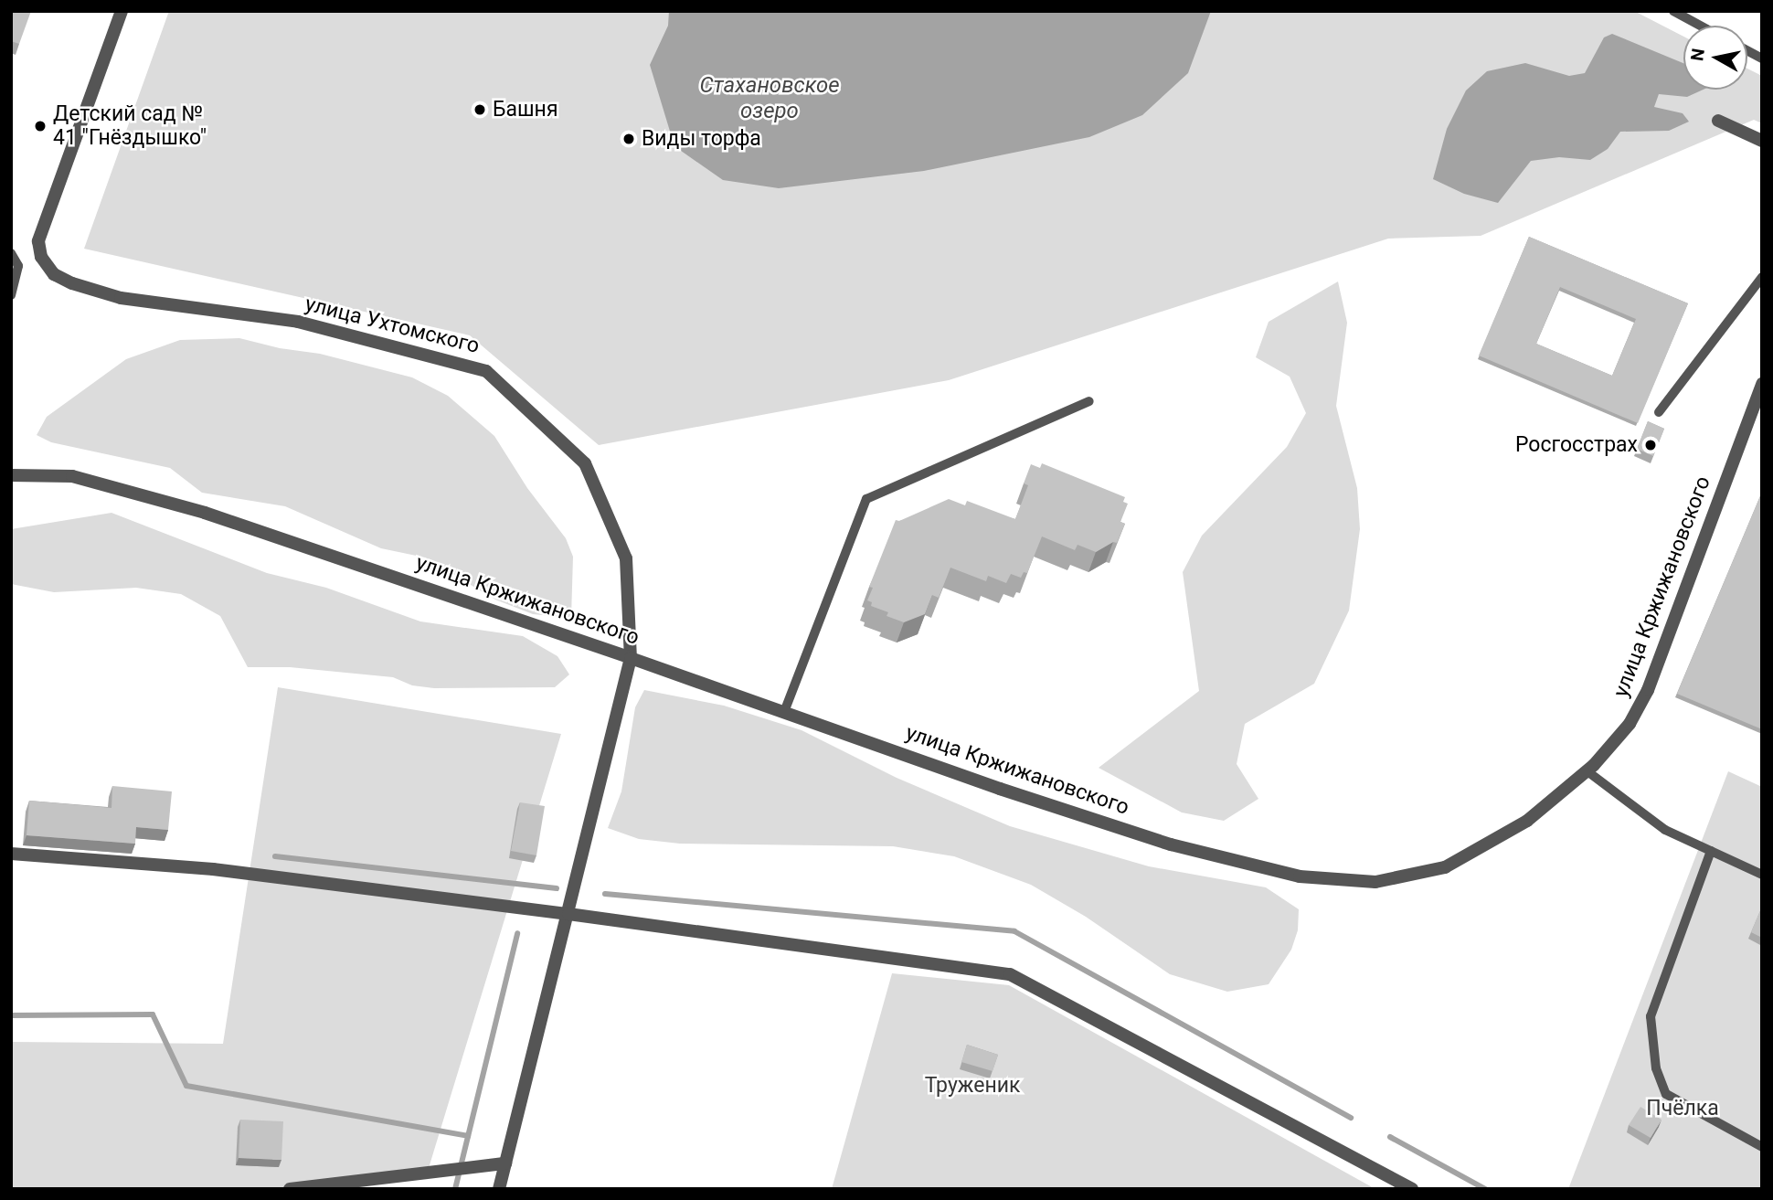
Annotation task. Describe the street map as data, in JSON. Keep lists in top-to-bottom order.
{
  "streets": {
    "street": ["улица Ухтомского", "улица Кржижановского"]
  },
  "crossings": [
    ["улица Ухтомского", "улица Кржижановского"]
  ],
  "water": ["Стахановское озеро"],
  "parks": ["Труженик", "Пчёлка"],
  "places": [
    "Башня",
    "Детский сад № 41 \"Гнёздышко\"",
    "Виды торфа",
    "Росгосстрах"
  ],
  "north": "left"
}
